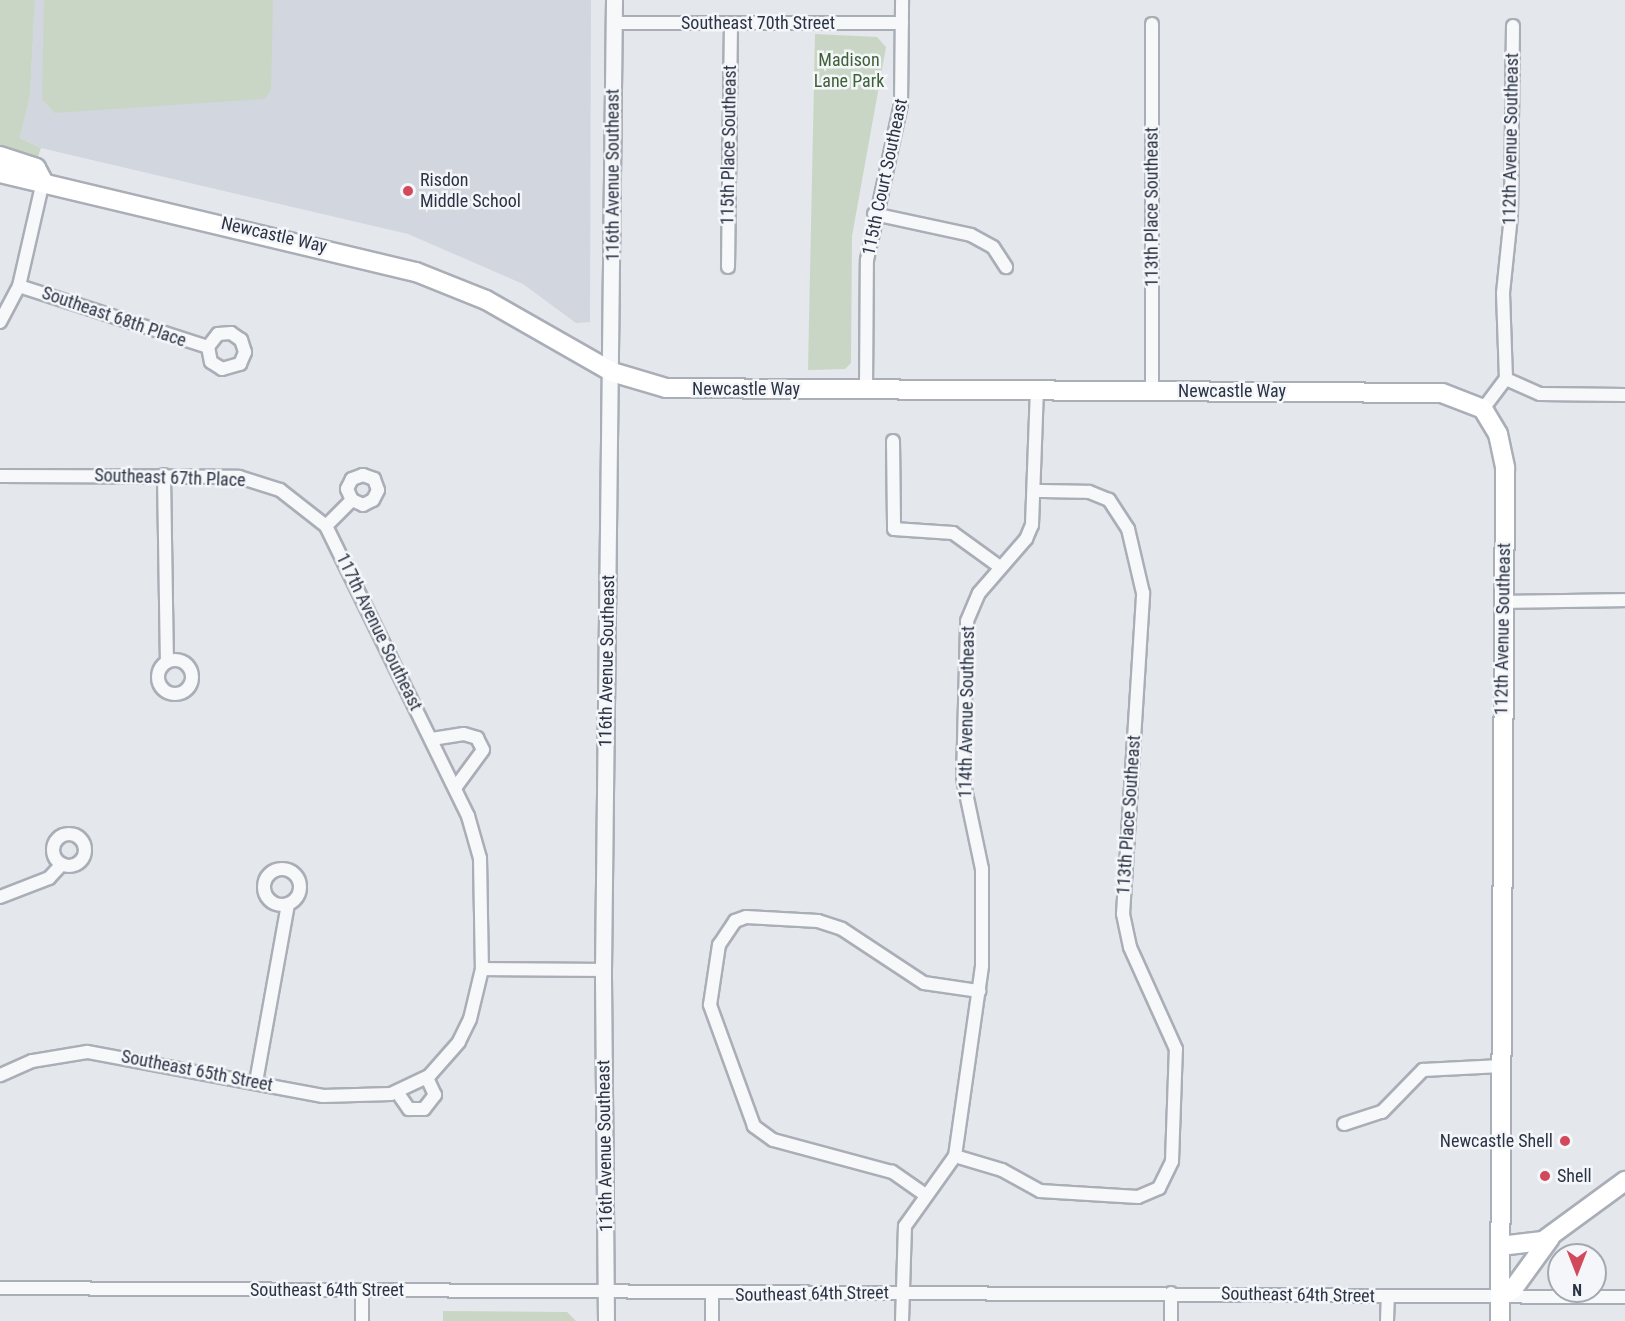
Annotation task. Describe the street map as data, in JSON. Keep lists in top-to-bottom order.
{
  "streets": {
    "main road": ["112th Avenue Southeast", "Newcastle Way"],
    "street": [
      "Southeast 70th Street",
      "115th Place Southeast",
      "116th Avenue Southeast",
      "115th Court Southeast",
      "113th Place Southeast",
      "Southeast 68th Place",
      "Southeast 67th Place",
      "117th Avenue Southeast",
      "114th Avenue Southeast",
      "Southeast 65th Street",
      "Southeast 64th Street"
    ]
  },
  "crossings": [
    ["Southeast 70th Street", "115th Place Southeast"],
    ["Southeast 70th Street", "116th Avenue Southeast"],
    ["Southeast 70th Street", "115th Court Southeast"],
    ["112th Avenue Southeast", "Newcastle Way"],
    ["112th Avenue Southeast", "Southeast 64th Street"],
    ["116th Avenue Southeast", "Newcastle Way"],
    ["116th Avenue Southeast", "Southeast 64th Street"],
    ["115th Court Southeast", "Newcastle Way"],
    ["113th Place Southeast", "Newcastle Way"],
    ["113th Place Southeast", "114th Avenue Southeast"],
    ["Newcastle Way", "114th Avenue Southeast"],
    ["Southeast 67th Place", "117th Avenue Southeast"],
    ["117th Avenue Southeast", "Southeast 65th Street"]
  ],
  "parks": ["Madison Lane Park"],
  "places": ["Risdon Middle School", "Newcastle Shell", "Shell"],
  "north": "bottom"
}
